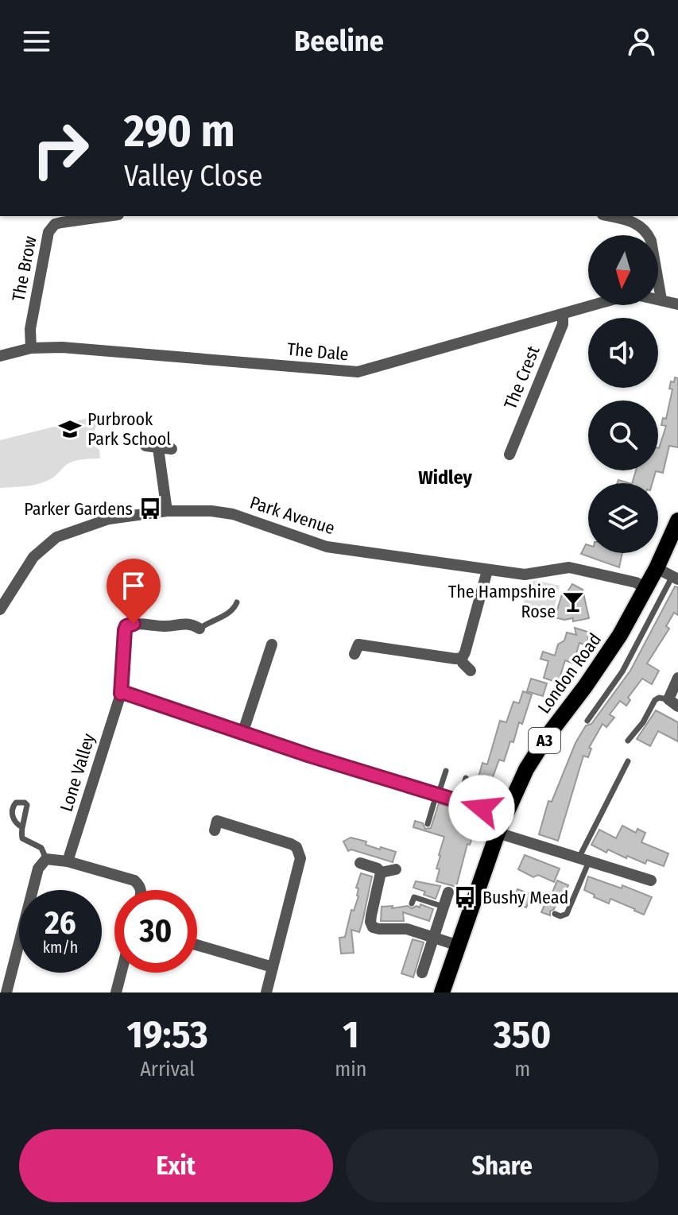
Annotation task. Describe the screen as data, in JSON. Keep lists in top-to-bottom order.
{
  "streets": {
    "main road": ["London Road", "A3"],
    "street": [
      "The Brow",
      "The Dale",
      "The Crest",
      "Park Avenue",
      "Lone Valley"
    ]
  },
  "crossings": [
    ["The Brow", "The Dale"],
    ["The Dale", "The Crest"],
    ["Park Avenue", "London Road"]
  ],
  "districts": ["Widley"],
  "places": {
    "school or university": ["Purbrook Park School"],
    "bus stop": ["Parker Gardens", "Bushy Mead"],
    "bar": ["The Hampshire Rose"]
  },
  "north": "bottom",
  "page": {
    "header": "Beeline",
    "turn": ["290 m", "Valley Close"],
    "speed": "26 km/h",
    "limit": "30",
    "eta": [
      "19:53",
      "Arrival",
      "1",
      "min",
      "350",
      "m"
    ],
    "buttons": ["Exit", "Share"]
  }
}
